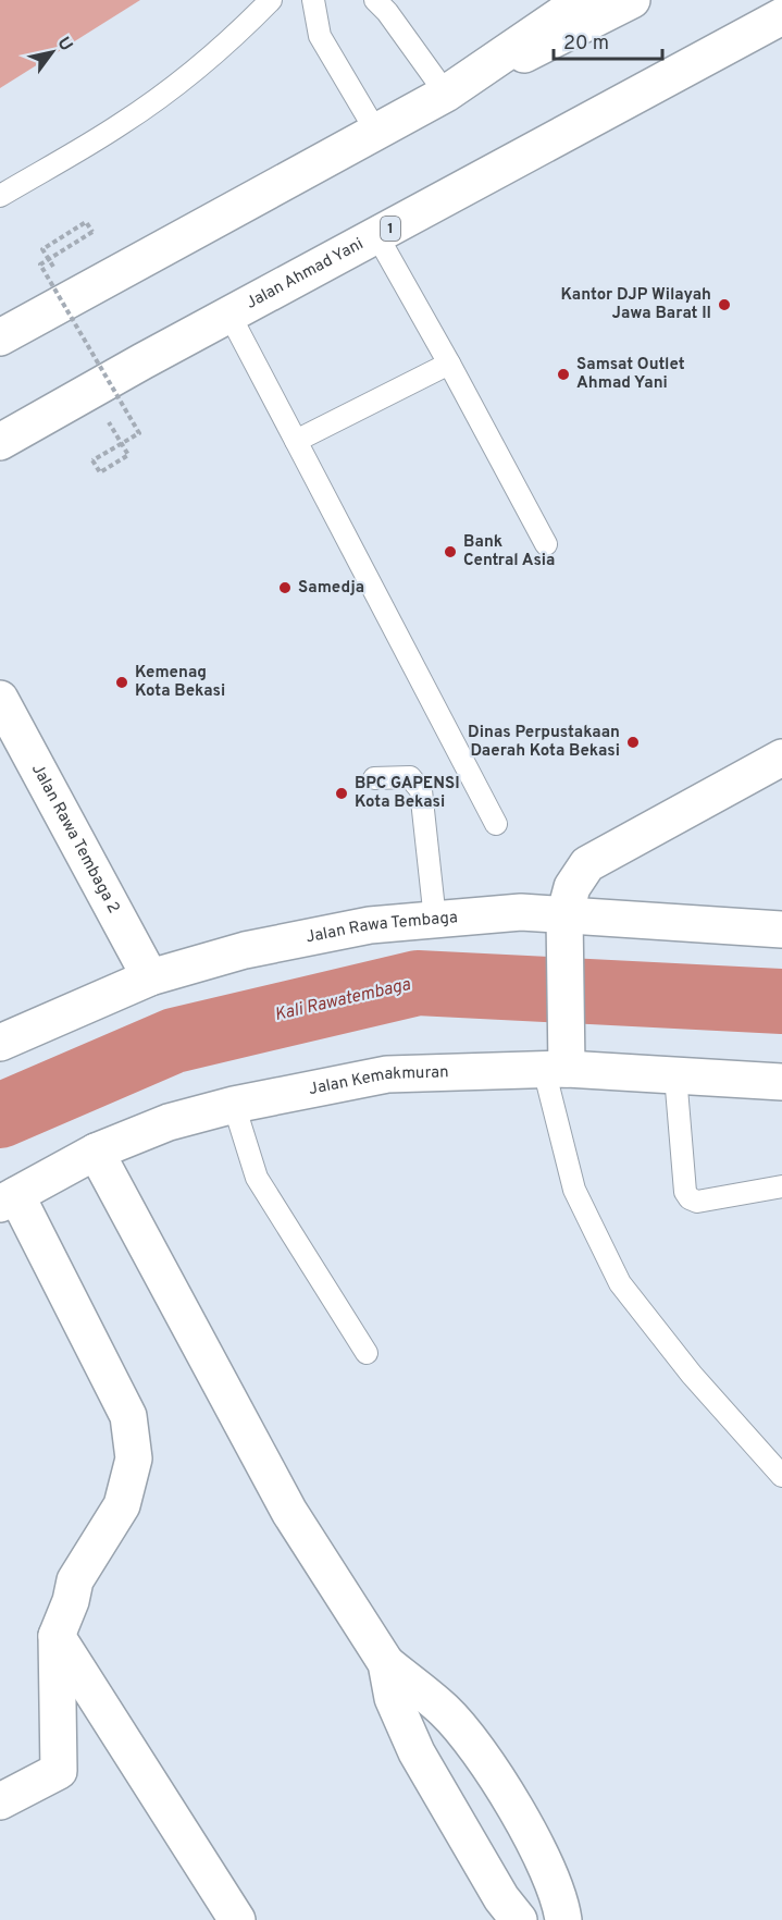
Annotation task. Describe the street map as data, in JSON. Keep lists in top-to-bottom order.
{
  "streets": {
    "main road": [
      "1",
      "Jalan Ahmad Yani",
      "Jalan Rawa Tembaga 2",
      "Jalan Rawa Tembaga",
      "Jalan Kemakmuran"
    ]
  },
  "crossings": [
    ["Jalan Rawa Tembaga 2", "Jalan Rawa Tembaga"]
  ],
  "water": ["Kali Rawatembaga"],
  "places": [
    "Kantor DJP Wilayah Jawa Barat II",
    "Samsat Outlet Ahmad Yani",
    "Bank Central Asia",
    "Samedja",
    "Kemenag Kota Bekasi",
    "Dinas Perpustakaan Daerah Kota Bekasi",
    "BPC GAPENSI Kota Bekasi"
  ],
  "scale_bar": "20 m",
  "north": "top right"
}
